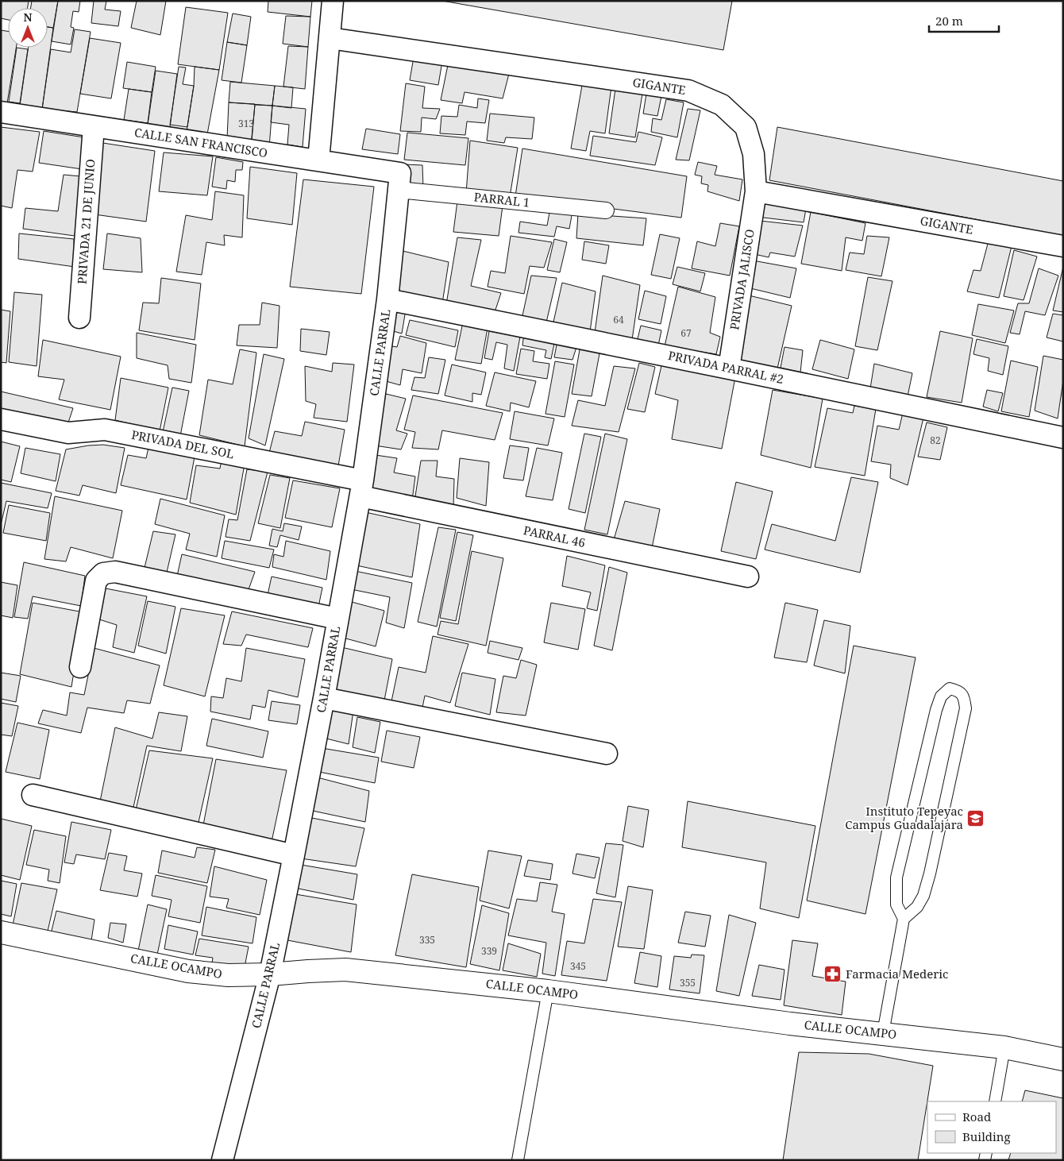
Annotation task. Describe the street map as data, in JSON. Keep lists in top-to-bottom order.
{
  "streets": {
    "street": [
      "GIGANTE",
      "CALLE SAN FRANCISCO",
      "PARRAL 1",
      "PRIVADA 21 DE JUNIO",
      "PRIVADA JALISCO",
      "CALLE PARRAL",
      "PRIVADA PARRAL #2",
      "PRIVADA DEL SOL",
      "PARRAL 46",
      "CALLE OCAMPO"
    ]
  },
  "crossings": [
    ["GIGANTE", "PRIVADA JALISCO"],
    ["CALLE SAN FRANCISCO", "PARRAL 1"],
    ["CALLE SAN FRANCISCO", "PRIVADA 21 DE JUNIO"],
    ["CALLE SAN FRANCISCO", "CALLE PARRAL"],
    ["PARRAL 1", "CALLE PARRAL"],
    ["PRIVADA JALISCO", "PRIVADA PARRAL #2"],
    ["CALLE PARRAL", "PRIVADA PARRAL #2"],
    ["CALLE PARRAL", "PRIVADA DEL SOL"],
    ["CALLE PARRAL", "PARRAL 46"],
    ["CALLE PARRAL", "CALLE OCAMPO"],
    ["PRIVADA DEL SOL", "PARRAL 46"]
  ],
  "places": {
    "school or university": ["Instituto Tepeyac Campus Guadalajara"],
    "pharmacy": ["Farmacia Mederic"]
  },
  "house_numbers": [
    "313",
    "64",
    "67",
    "82",
    "335",
    "339",
    "345",
    "355"
  ],
  "legend": ["Road", "Building"],
  "scale_bar": "20 m",
  "north": "top"
}
